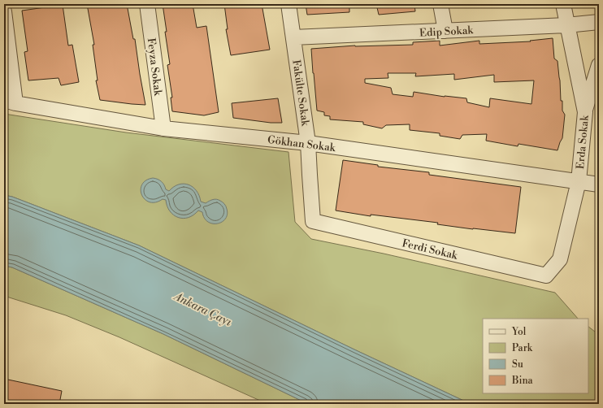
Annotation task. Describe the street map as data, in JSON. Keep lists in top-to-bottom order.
{
  "streets": {
    "street": [
      "Edip Sokak",
      "Feyza Sokak",
      "Fakülte Sokak",
      "Erda Sokak",
      "Gökhan Sokak",
      "Ferdi Sokak"
    ]
  },
  "crossings": [
    ["Edip Sokak", "Fakülte Sokak"],
    ["Edip Sokak", "Erda Sokak"],
    ["Feyza Sokak", "Gökhan Sokak"],
    ["Fakülte Sokak", "Gökhan Sokak"],
    ["Fakülte Sokak", "Ferdi Sokak"],
    ["Erda Sokak", "Gökhan Sokak"],
    ["Erda Sokak", "Ferdi Sokak"]
  ],
  "water": ["Ankara Çayı"],
  "legend": [
    "Yol",
    "Park",
    "Su",
    "Bina"
  ]
}
